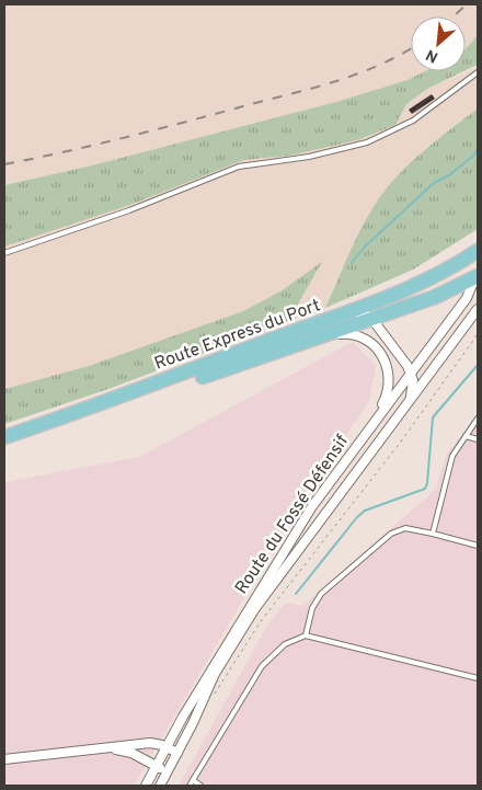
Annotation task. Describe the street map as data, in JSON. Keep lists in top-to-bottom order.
{
  "streets": {
    "main road": ["Route Express du Port"],
    "street": ["Route du Fossé Défensif"]
  },
  "crossings": [
    ["Route Express du Port", "Route du Fossé Défensif"]
  ],
  "north": "bottom left"
}
